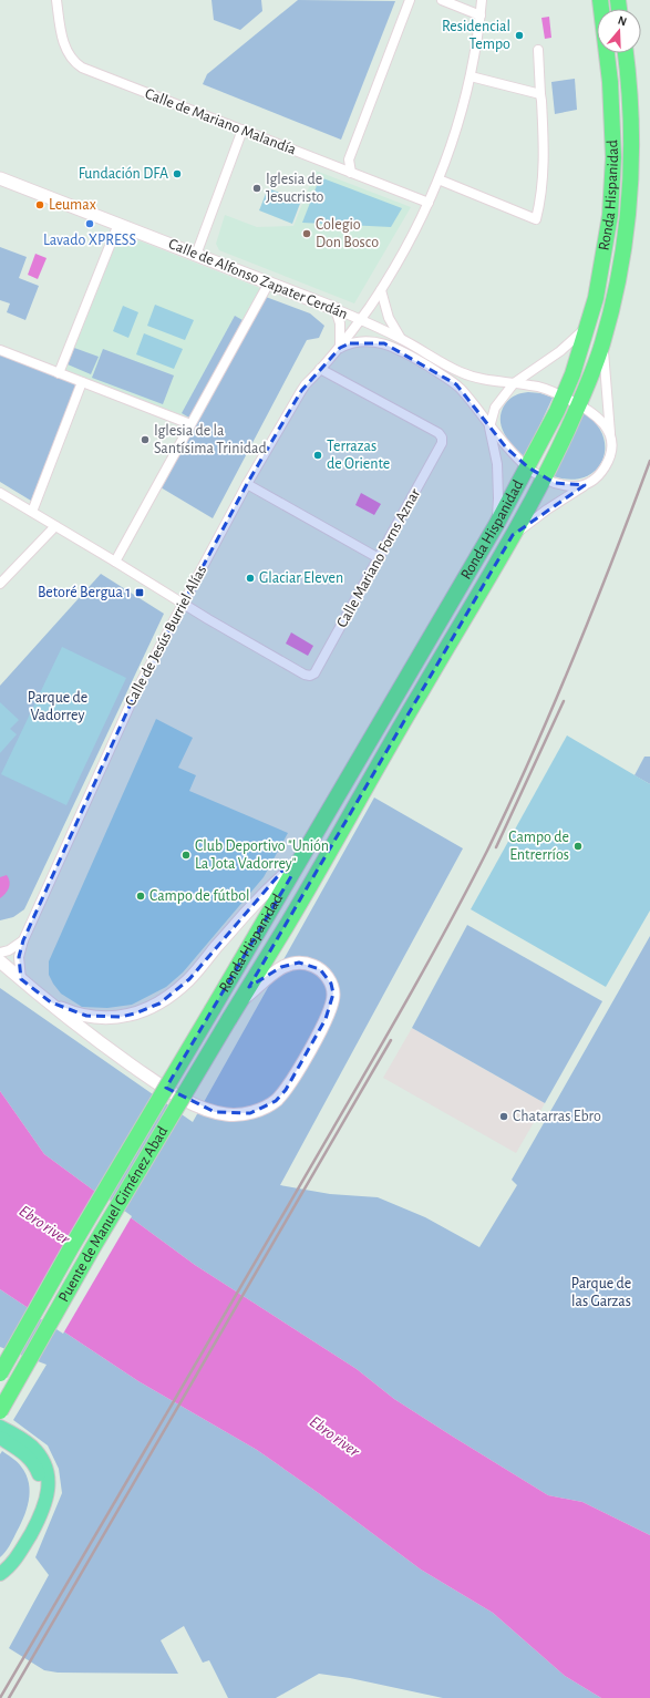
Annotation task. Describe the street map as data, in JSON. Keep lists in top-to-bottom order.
{
  "streets": {
    "highway": ["Ronda Hispanidad", "Puente de Manuel Giménez Abad"],
    "main road": ["Calle de Alfonso Zapater Cerdán"],
    "street": ["Calle de Mariano Malandía", "Calle Mariano Forns Aznar", "Calle de Jesús Burriel Alías"]
  },
  "crossings": [
    ["Calle de Mariano Malandía", "Calle de Jesús Burriel Alías"],
    ["Ronda Hispanidad", "Calle de Alfonso Zapater Cerdán"],
    ["Ronda Hispanidad", "Puente de Manuel Giménez Abad"],
    ["Calle de Alfonso Zapater Cerdán", "Calle de Jesús Burriel Alías"],
    ["Calle Mariano Forns Aznar", "Calle de Jesús Burriel Alías"]
  ],
  "water": ["Ebro river"],
  "parks": ["Parque de Vadorrey", "Parque de las Garzas"],
  "places": {
    "other": [
      "Residencial Tempo",
      "Fundación DFA",
      "Iglesia de Jesucristo",
      "Leumax",
      "Lavado XPRESS",
      "Colegio Don Bosco",
      "Iglesia de la Santísima Trinidad",
      "Terrazas de Oriente",
      "Glaciar Eleven",
      "Campo de Entrerríos",
      "Club Deportivo \"Unión La Jota Vadorrey\"",
      "Campo de fútbol",
      "Chatarras Ebro"
    ],
    "transit": ["Betoré Bergua 1"]
  },
  "north": "top"
}
